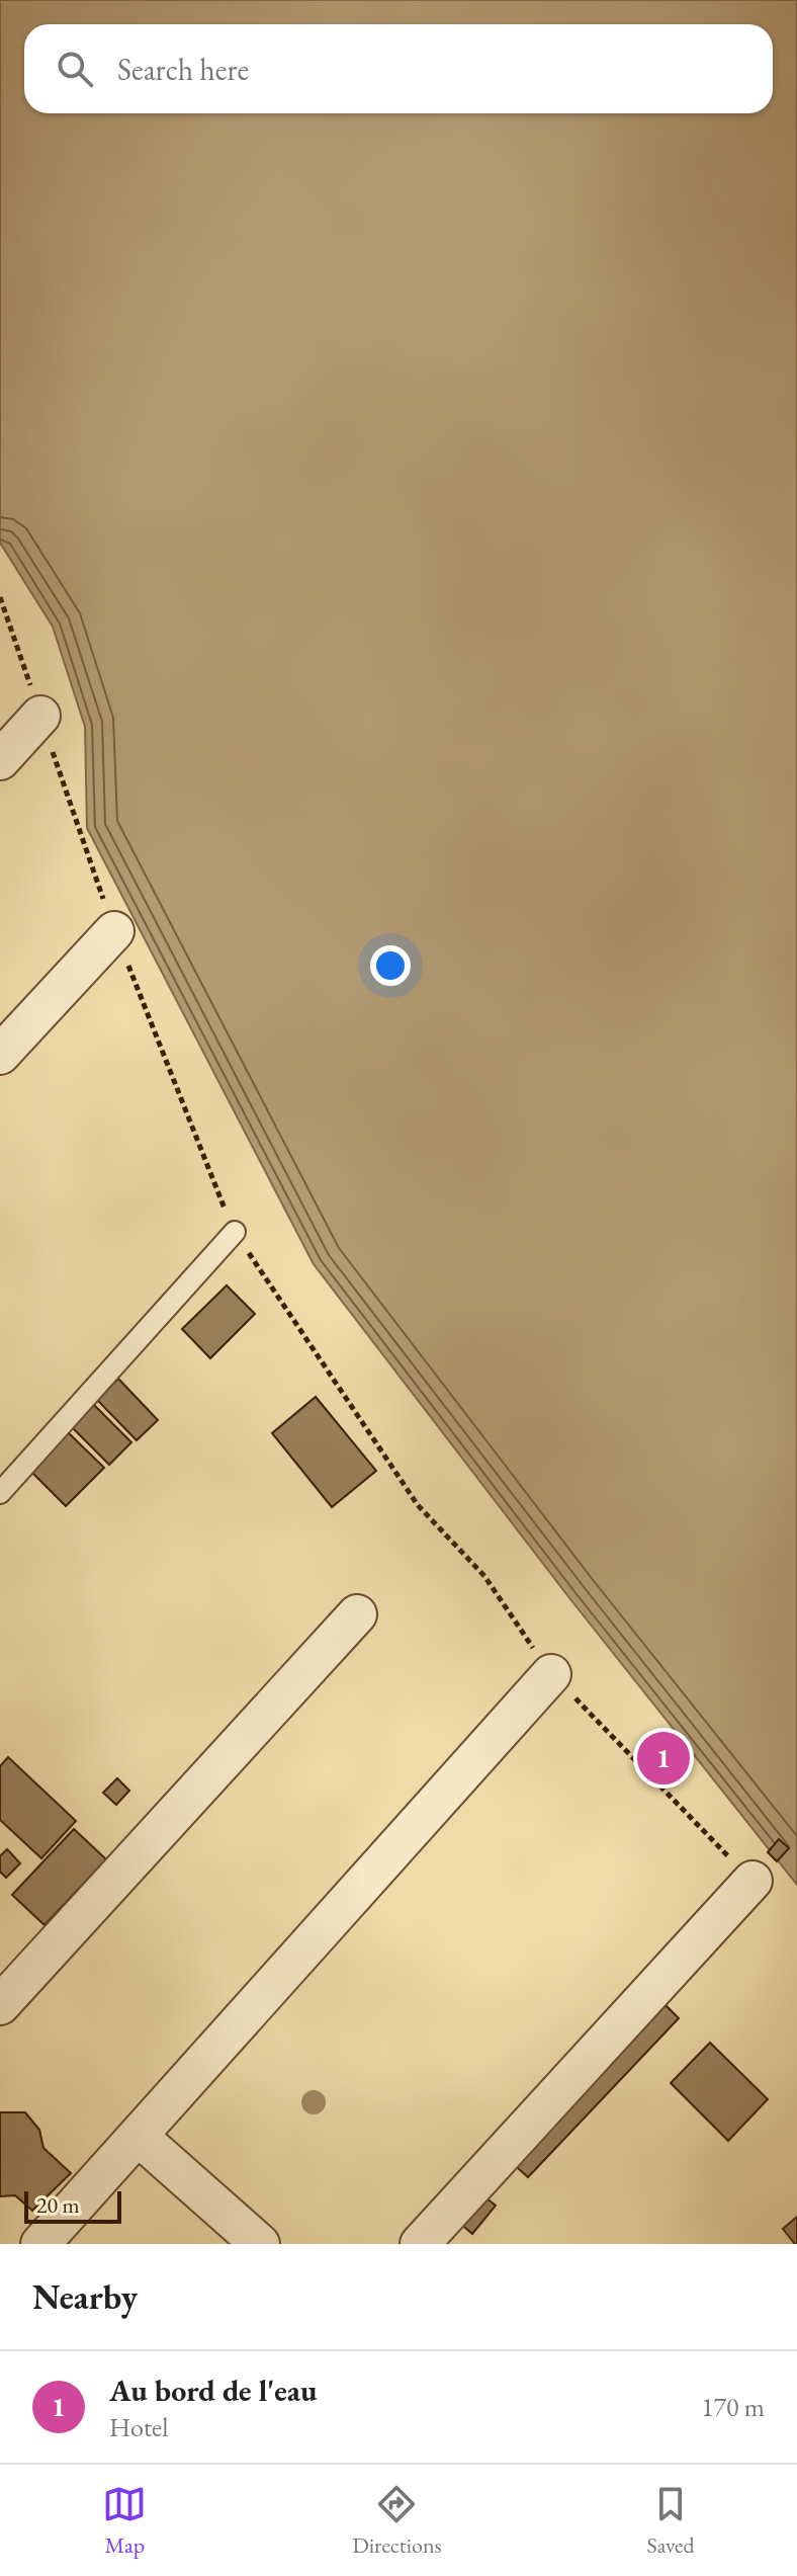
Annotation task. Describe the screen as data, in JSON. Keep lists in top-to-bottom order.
{
  "scale_bar": "20 m",
  "page": {
    "search": "Search here",
    "pins": "1",
    "scale": "20 m",
    "heading": "Nearby",
    "list": [
      {
        "mark": "1",
        "name": "Au bord de l'eau",
        "note": "Hotel",
        "value": "170 m"
      }
    ],
    "nav": ["Map", "Directions", "Saved"]
  }
}
